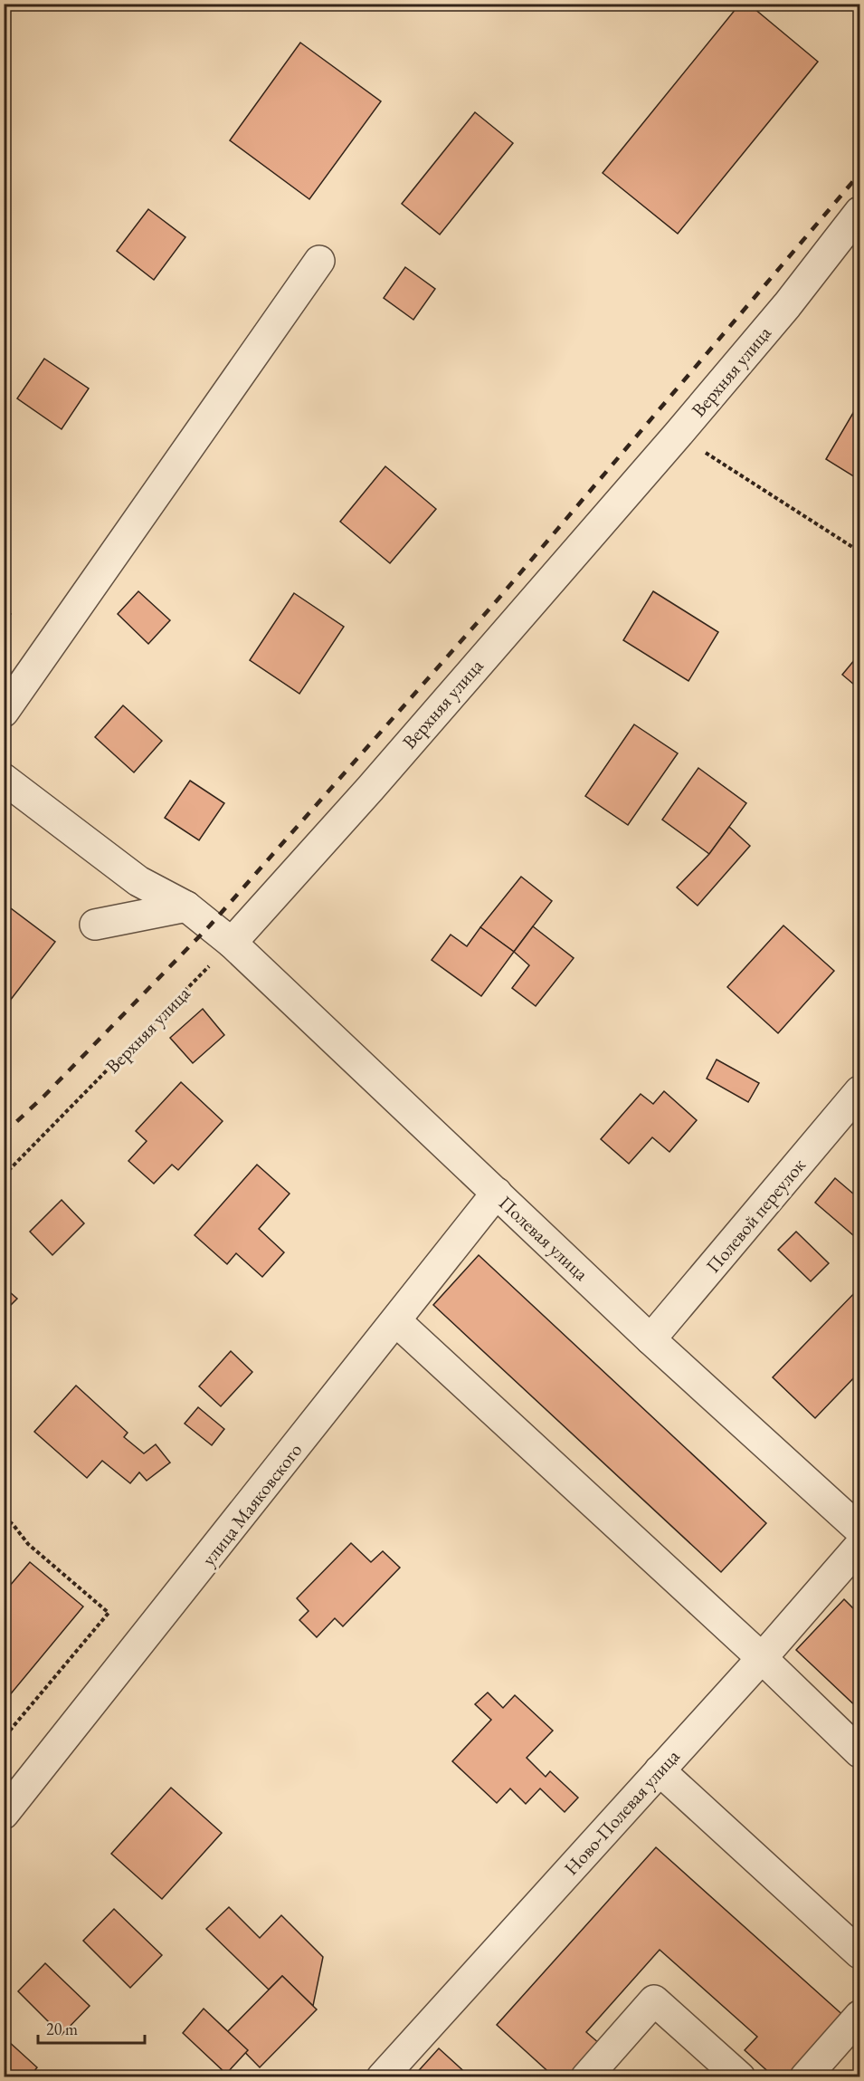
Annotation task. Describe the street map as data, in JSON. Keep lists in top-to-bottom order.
{
  "streets": {
    "street": [
      "Верхняя улица",
      "Полевой переулок",
      "Полевая улица",
      "улица Маяковского",
      "Ново-Полевая улица"
    ]
  },
  "crossings": [
    ["Верхняя улица", "Полевая улица"],
    ["Полевой переулок", "Полевая улица"],
    ["Полевая улица", "улица Маяковского"]
  ],
  "scale_bar": "20 m"
}
